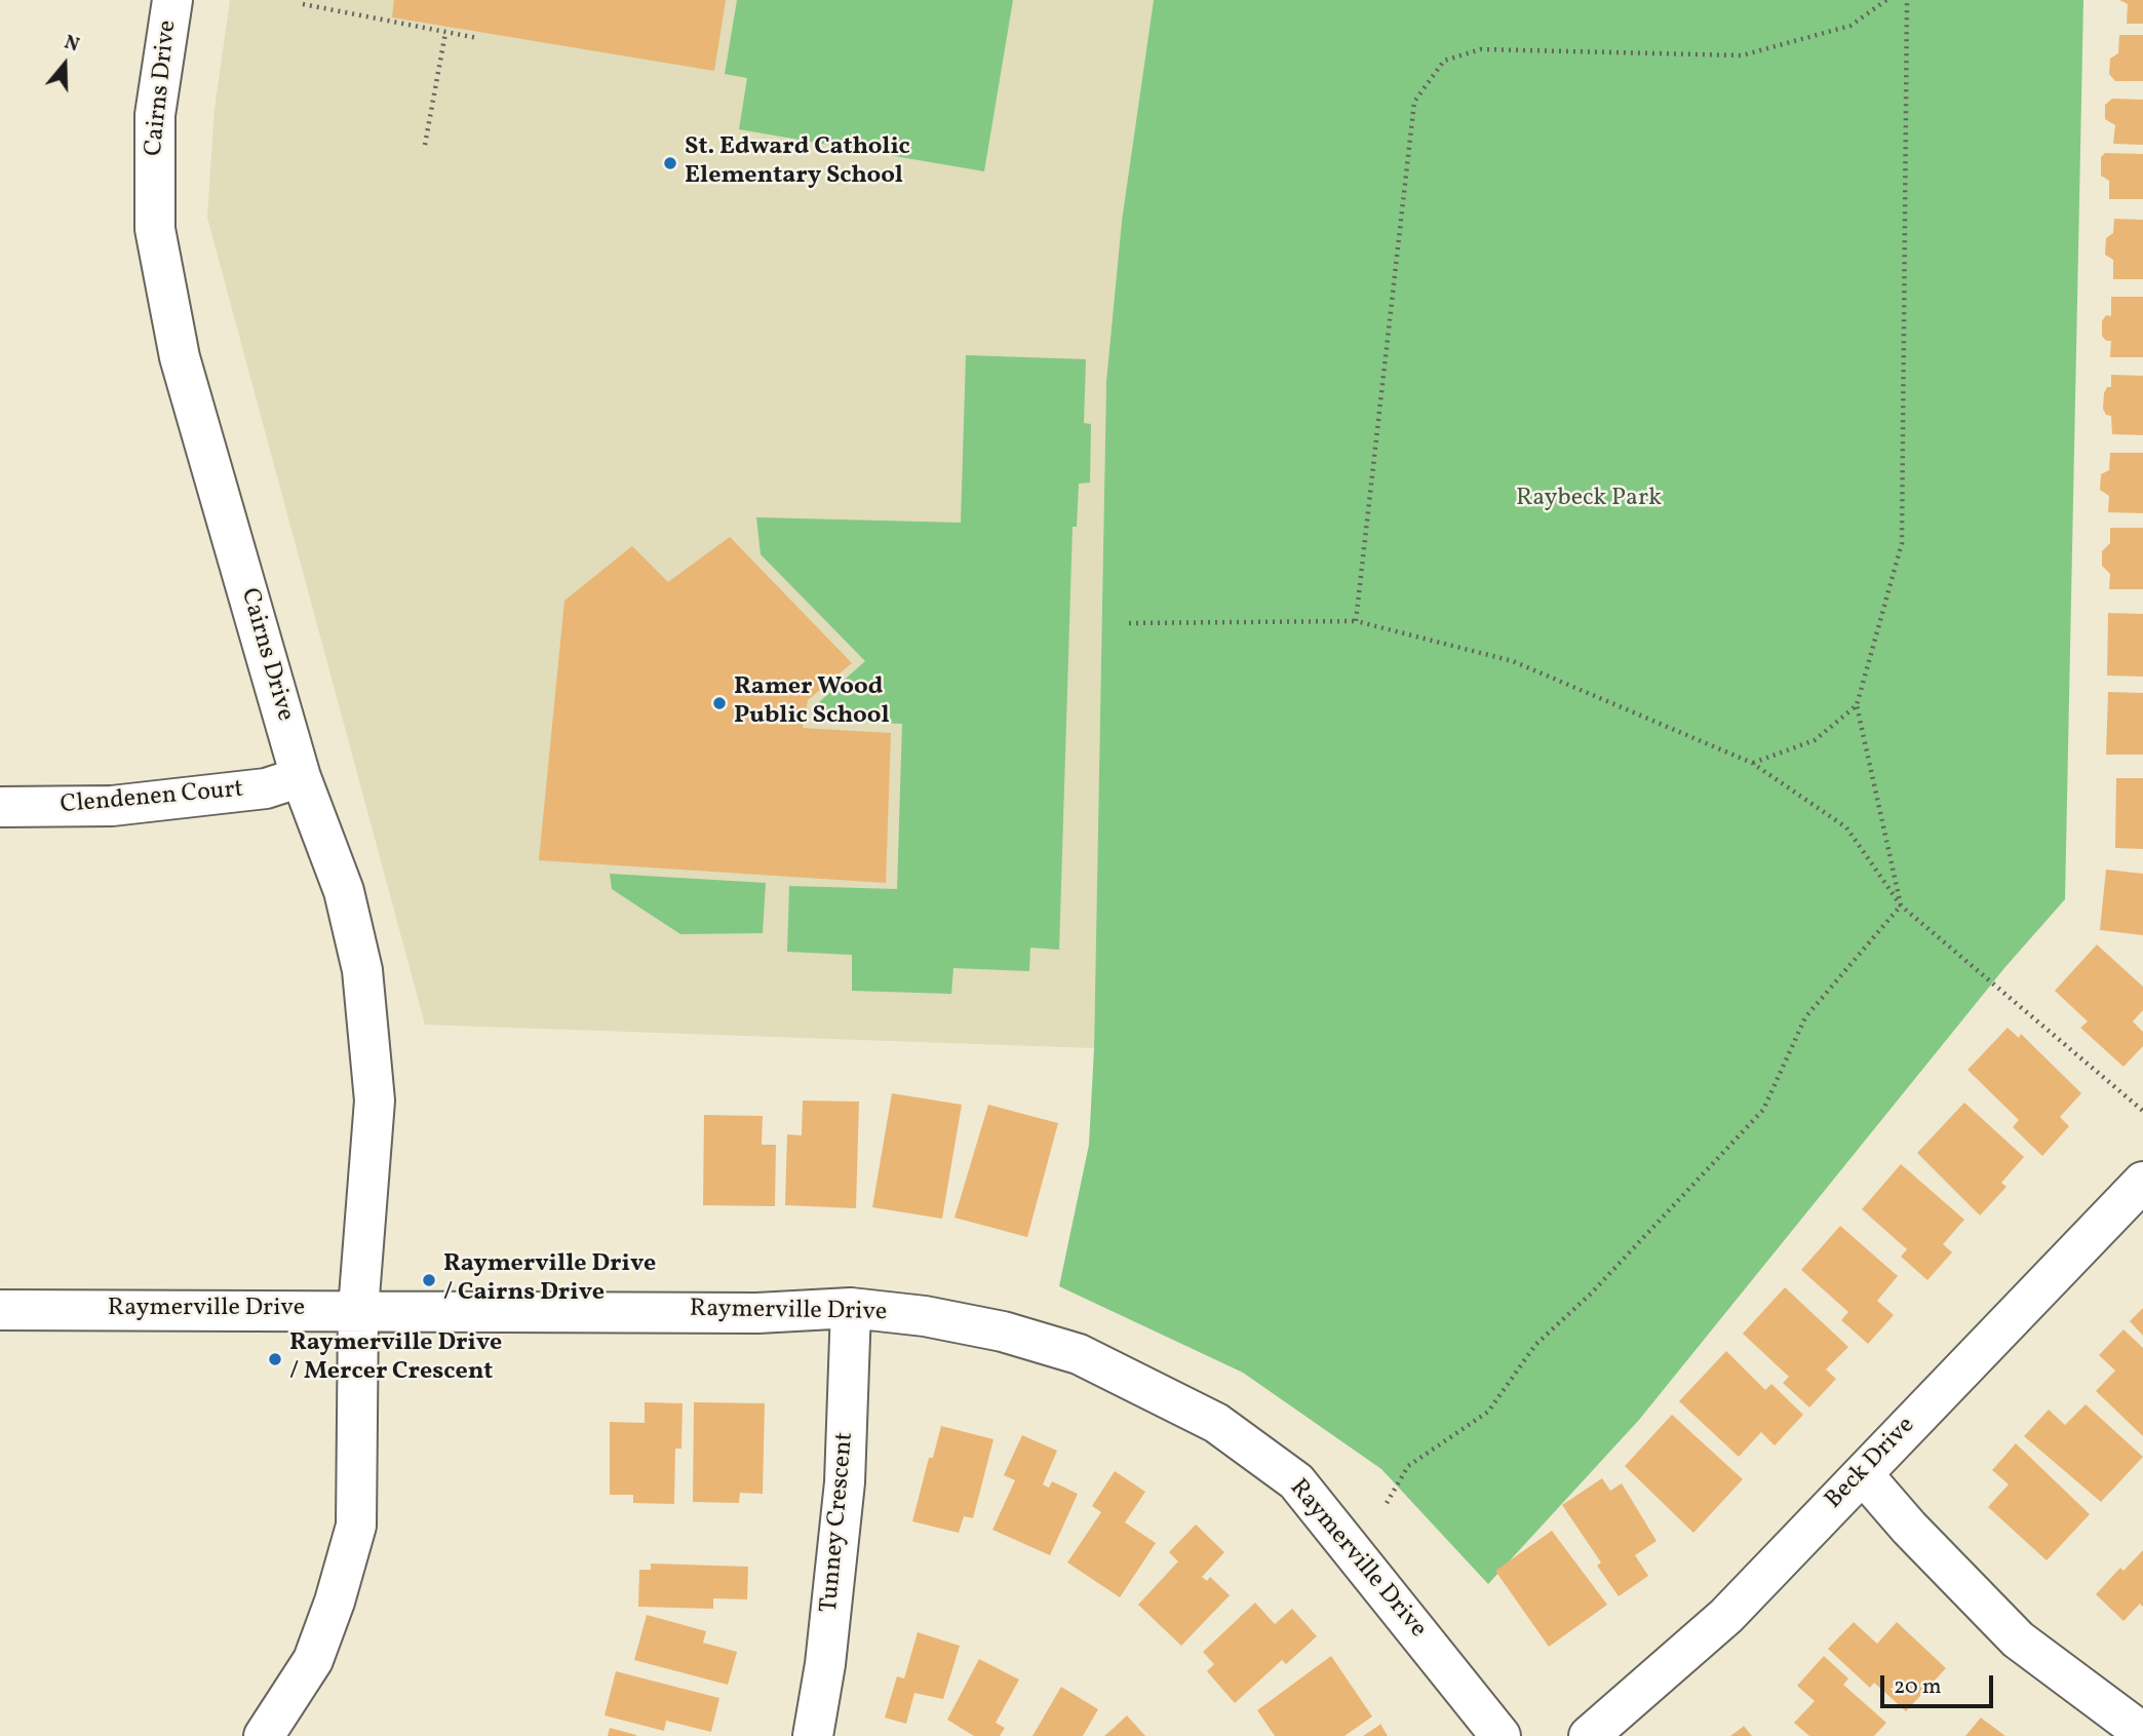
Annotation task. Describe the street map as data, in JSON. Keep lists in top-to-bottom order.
{
  "streets": {
    "street": [
      "Cairns Drive",
      "Clendenen Court",
      "Raymerville Drive",
      "Beck Drive",
      "Tunney Crescent"
    ]
  },
  "crossings": [
    ["Cairns Drive", "Clendenen Court"],
    ["Cairns Drive", "Raymerville Drive"],
    ["Raymerville Drive", "Tunney Crescent"]
  ],
  "parks": ["Raybeck Park"],
  "places": [
    "St. Edward Catholic Elementary School",
    "Ramer Wood Public School",
    "Raymerville Drive / Cairns Drive",
    "Raymerville Drive / Mercer Crescent"
  ],
  "scale_bar": "20 m",
  "north": "top"
}
